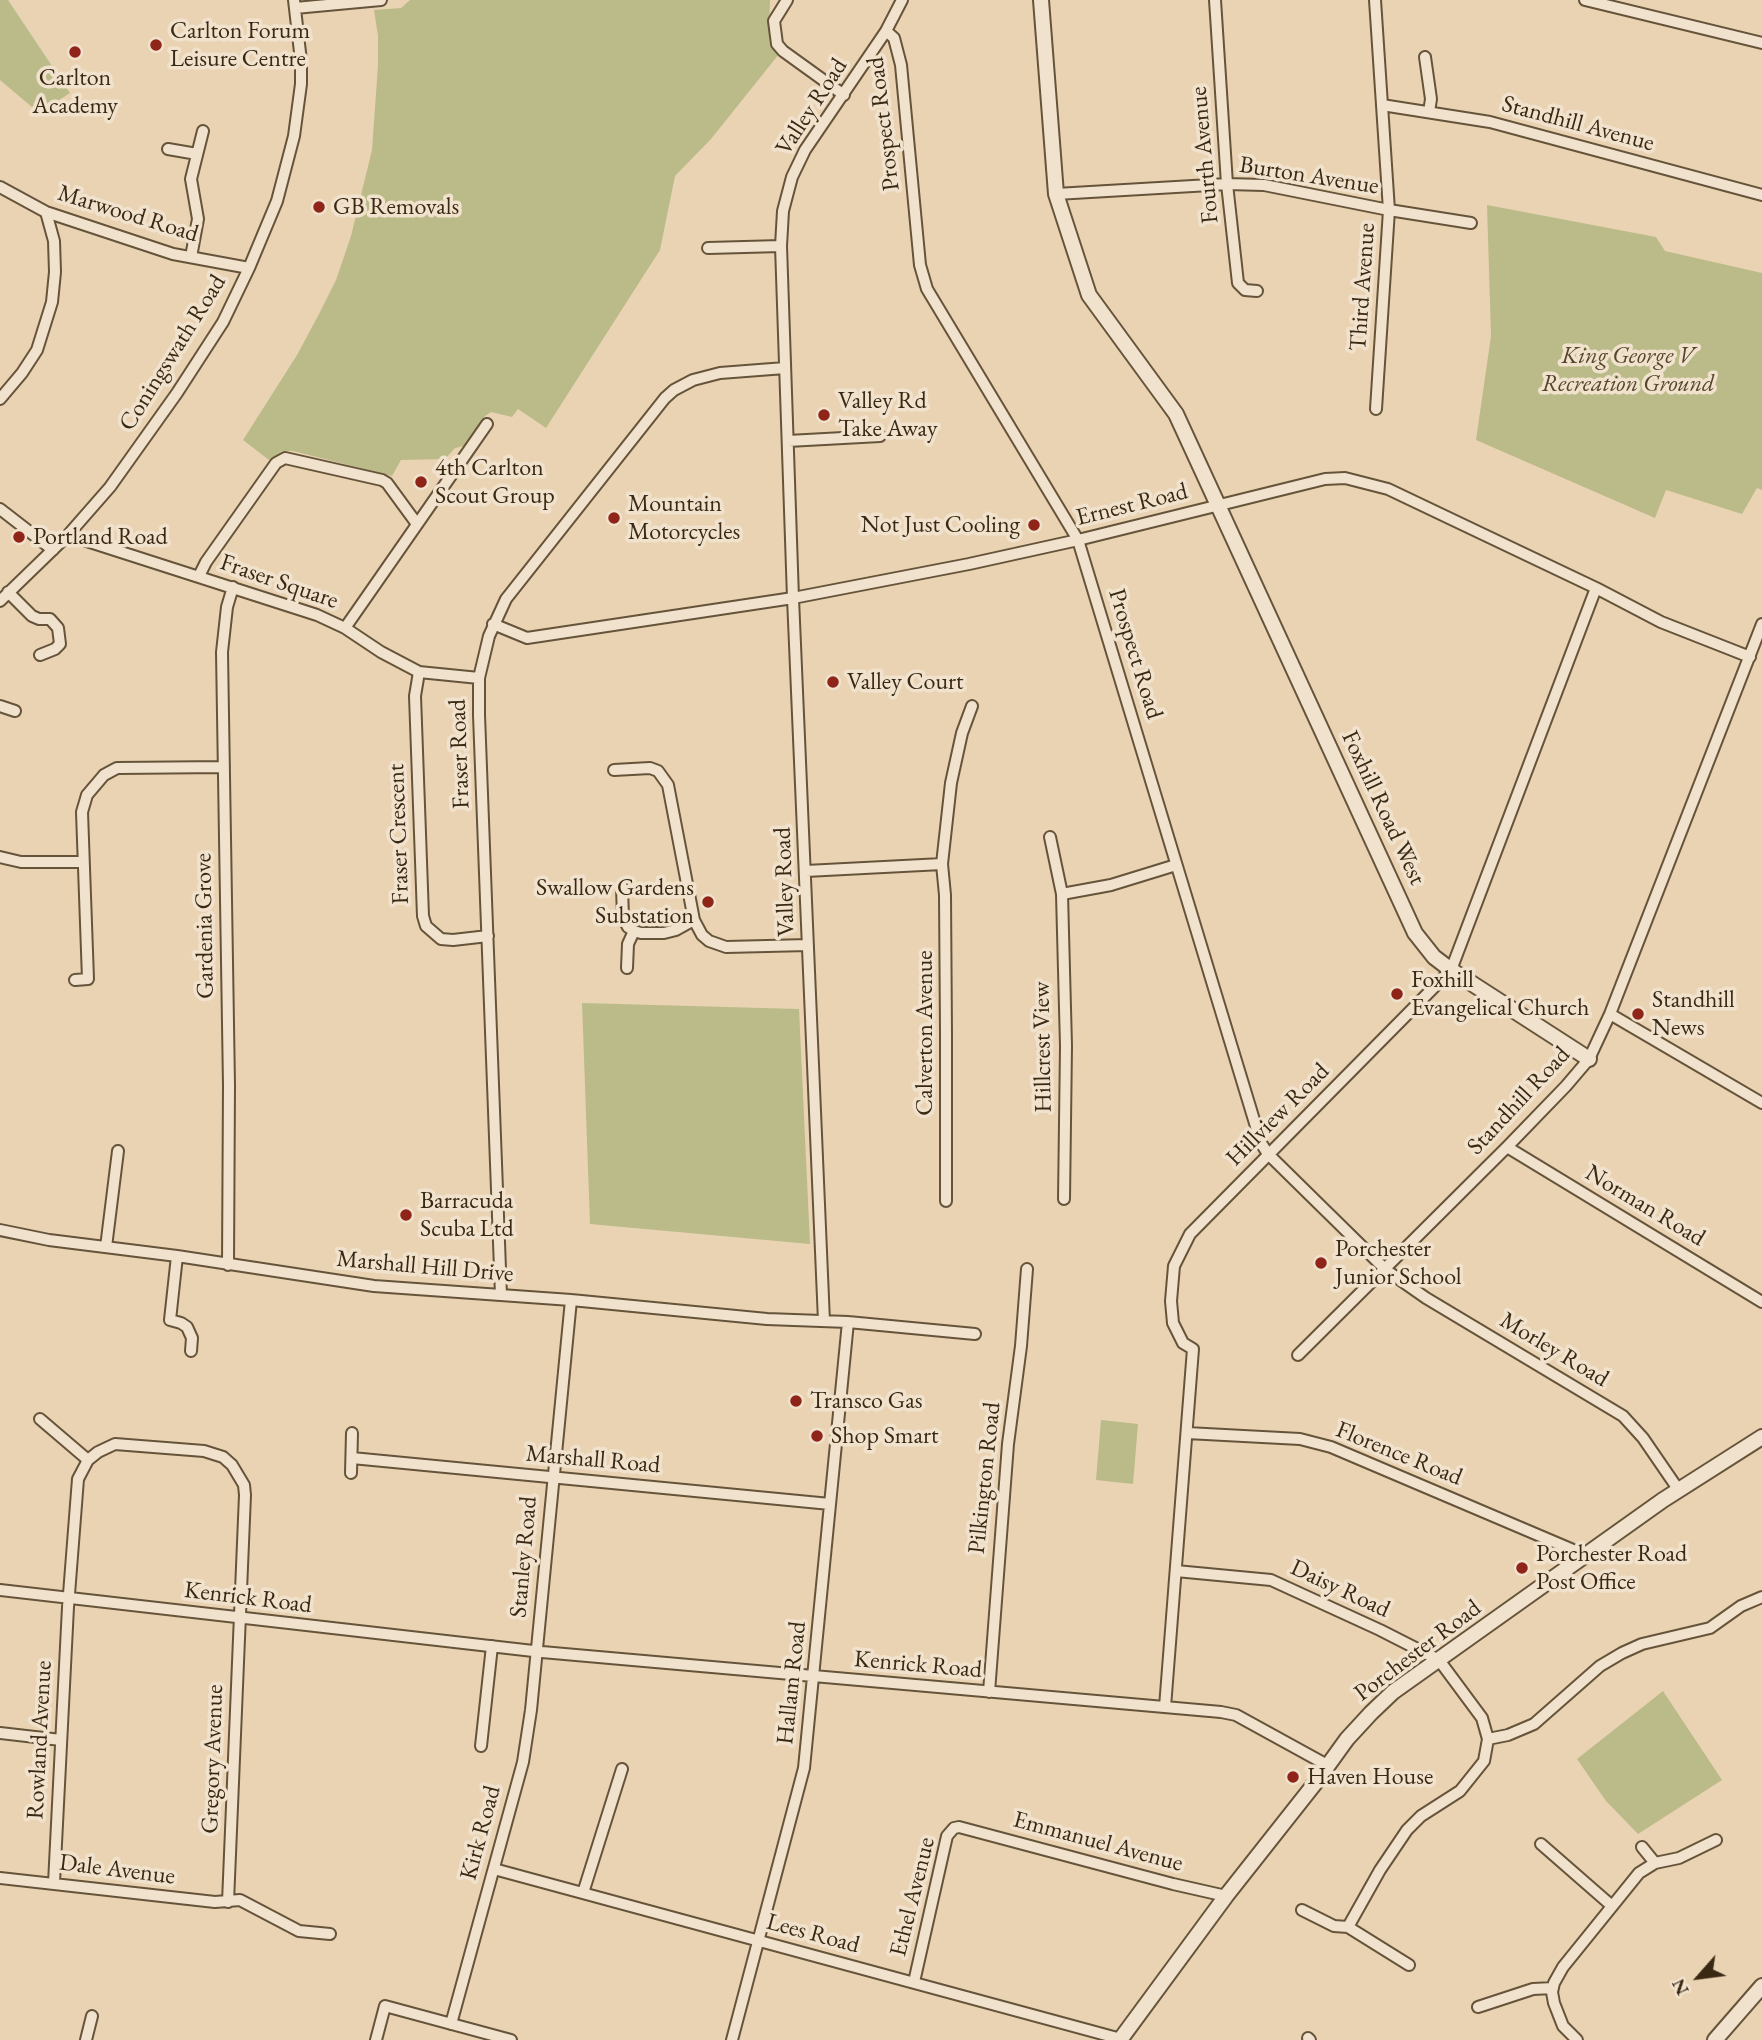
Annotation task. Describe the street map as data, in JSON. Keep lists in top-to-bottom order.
{
  "streets": {
    "street": [
      "Valley Road",
      "Prospect Road",
      "Standhill Avenue",
      "Fourth Avenue",
      "Burton Avenue",
      "Marwood Road",
      "Third Avenue",
      "Coningswath Road",
      "Ernest Road",
      "Fraser Square",
      "Fraser Road",
      "Foxhill Road West",
      "Fraser Crescent",
      "Gardenia Grove",
      "Calverton Avenue",
      "Hillcrest View",
      "Standhill Road",
      "Hillview Road",
      "Norman Road",
      "Marshall Hill Drive",
      "Morley Road",
      "Florence Road",
      "Marshall Road",
      "Pilkington Road",
      "Stanley Road",
      "Daisy Road",
      "Kenrick Road",
      "Porchester Road",
      "Hallam Road",
      "Rowland Avenue",
      "Gregory Avenue",
      "Kirk Road",
      "Emmanuel Avenue",
      "Dale Avenue",
      "Ethel Avenue",
      "Lees Road"
    ]
  },
  "crossings": [
    ["Valley Road", "Prospect Road"],
    ["Valley Road", "Ernest Road"],
    ["Valley Road", "Fraser Road"],
    ["Valley Road", "Marshall Hill Drive"],
    ["Prospect Road", "Ernest Road"],
    ["Prospect Road", "Standhill Road"],
    ["Prospect Road", "Hillview Road"],
    ["Prospect Road", "Morley Road"],
    ["Standhill Avenue", "Third Avenue"],
    ["Fourth Avenue", "Burton Avenue"],
    ["Burton Avenue", "Third Avenue"],
    ["Burton Avenue", "Foxhill Road West"],
    ["Marwood Road", "Coningswath Road"],
    ["Coningswath Road", "Fraser Square"],
    ["Ernest Road", "Fraser Road"],
    ["Ernest Road", "Foxhill Road West"],
    ["Ernest Road", "Standhill Road"],
    ["Ernest Road", "Hillview Road"],
    ["Fraser Square", "Fraser Road"],
    ["Fraser Square", "Fraser Crescent"],
    ["Fraser Square", "Gardenia Grove"],
    ["Fraser Road", "Fraser Crescent"],
    ["Fraser Road", "Marshall Hill Drive"],
    ["Foxhill Road West", "Standhill Road"],
    ["Foxhill Road West", "Hillview Road"],
    ["Gardenia Grove", "Marshall Hill Drive"],
    ["Standhill Road", "Norman Road"],
    ["Standhill Road", "Morley Road"],
    ["Hillview Road", "Florence Road"],
    ["Hillview Road", "Daisy Road"],
    ["Hillview Road", "Kenrick Road"],
    ["Marshall Hill Drive", "Stanley Road"],
    ["Marshall Hill Drive", "Hallam Road"],
    ["Morley Road", "Porchester Road"],
    ["Florence Road", "Porchester Road"],
    ["Marshall Road", "Stanley Road"],
    ["Marshall Road", "Hallam Road"],
    ["Pilkington Road", "Kenrick Road"],
    ["Stanley Road", "Kenrick Road"],
    ["Stanley Road", "Kirk Road"],
    ["Daisy Road", "Porchester Road"],
    ["Kenrick Road", "Porchester Road"],
    ["Kenrick Road", "Hallam Road"],
    ["Kenrick Road", "Rowland Avenue"],
    ["Kenrick Road", "Gregory Avenue"],
    ["Kenrick Road", "Kirk Road"],
    ["Porchester Road", "Emmanuel Avenue"],
    ["Porchester Road", "Lees Road"],
    ["Hallam Road", "Lees Road"],
    ["Rowland Avenue", "Gregory Avenue"],
    ["Rowland Avenue", "Dale Avenue"],
    ["Gregory Avenue", "Dale Avenue"],
    ["Kirk Road", "Lees Road"],
    ["Emmanuel Avenue", "Ethel Avenue"],
    ["Ethel Avenue", "Lees Road"]
  ],
  "parks": ["King George V Recreation Ground"],
  "places": [
    "Carlton Forum Leisure Centre",
    "Carlton Academy",
    "GB Removals",
    "Valley Rd Take Away",
    "4th Carlton Scout Group",
    "Mountain Motorcycles",
    "Not Just Cooling",
    "Portland Road",
    "Valley Court",
    "Swallow Gardens Substation",
    "Foxhill Evangelical Church",
    "Standhill News",
    "Barracuda Scuba Ltd",
    "Porchester Junior School",
    "Transco Gas",
    "Shop Smart",
    "Porchester Road Post Office",
    "Haven House"
  ],
  "north": "bottom left"
}
